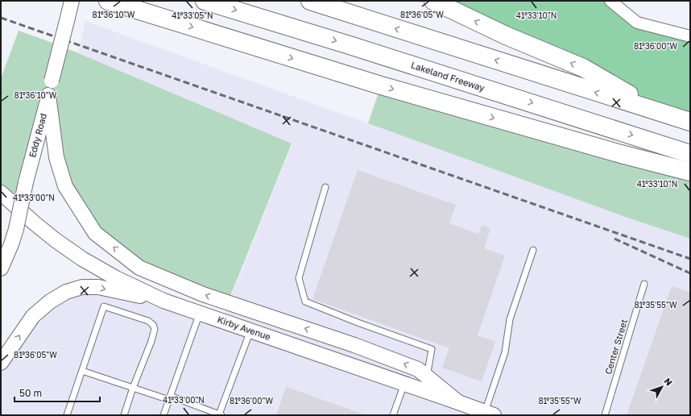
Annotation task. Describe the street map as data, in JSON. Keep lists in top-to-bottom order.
{
  "streets": {
    "highway": ["Lakeland Freeway"],
    "street": ["Eddy Road", "Kirby Avenue"],
    "lane": ["Center Street"]
  },
  "scale_bar": "50 m",
  "north": "top right",
  "coordinates": [
    "81°36'10\"W",
    "81°36'05\"W",
    "41°33'05\"N",
    "41°33'10\"N",
    "81°36'00\"W",
    "41°33'00\"N",
    "81°35'55\"W"
  ]
}
